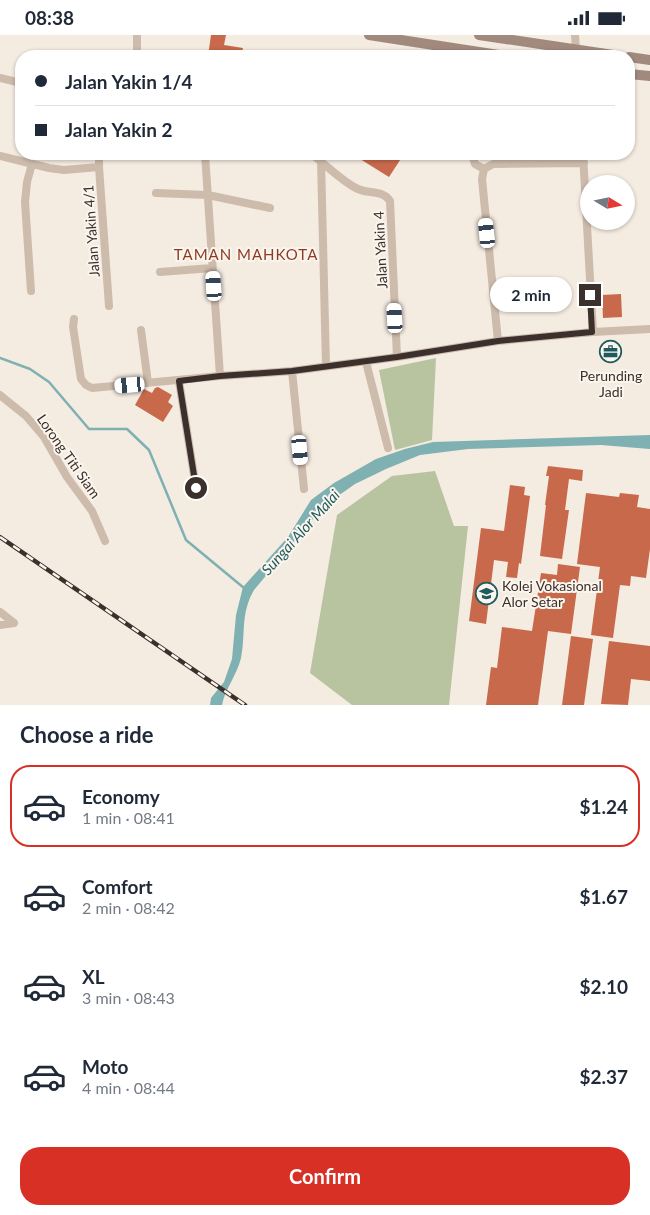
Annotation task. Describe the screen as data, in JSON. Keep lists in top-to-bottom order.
{
  "streets": {
    "street": ["Jalan Yakin 4/1", "Jalan Yakin 4", "Lorong Titi Siam"]
  },
  "districts": ["TAMAN MAHKOTA"],
  "water": ["Sungai Alor Malai"],
  "places": {
    "office": ["Perunding Jadi"],
    "school or university": ["Kolej Vokasional Alor Setar"]
  },
  "north": "right",
  "page": {
    "status": "08:38",
    "banner": ["Jalan Yakin 1/4", "Jalan Yakin 2"],
    "bubble": "2 min",
    "heading": "Choose a ride",
    "list": [
      {
        "name": "Economy",
        "note": "1 min · 08:41",
        "value": "$1.24"
      },
      {
        "name": "Comfort",
        "note": "2 min · 08:42",
        "value": "$1.67"
      },
      {
        "name": "XL",
        "note": "3 min · 08:43",
        "value": "$2.10"
      },
      {
        "name": "Moto",
        "note": "4 min · 08:44",
        "value": "$2.37"
      }
    ],
    "buttons": "Confirm"
  }
}
